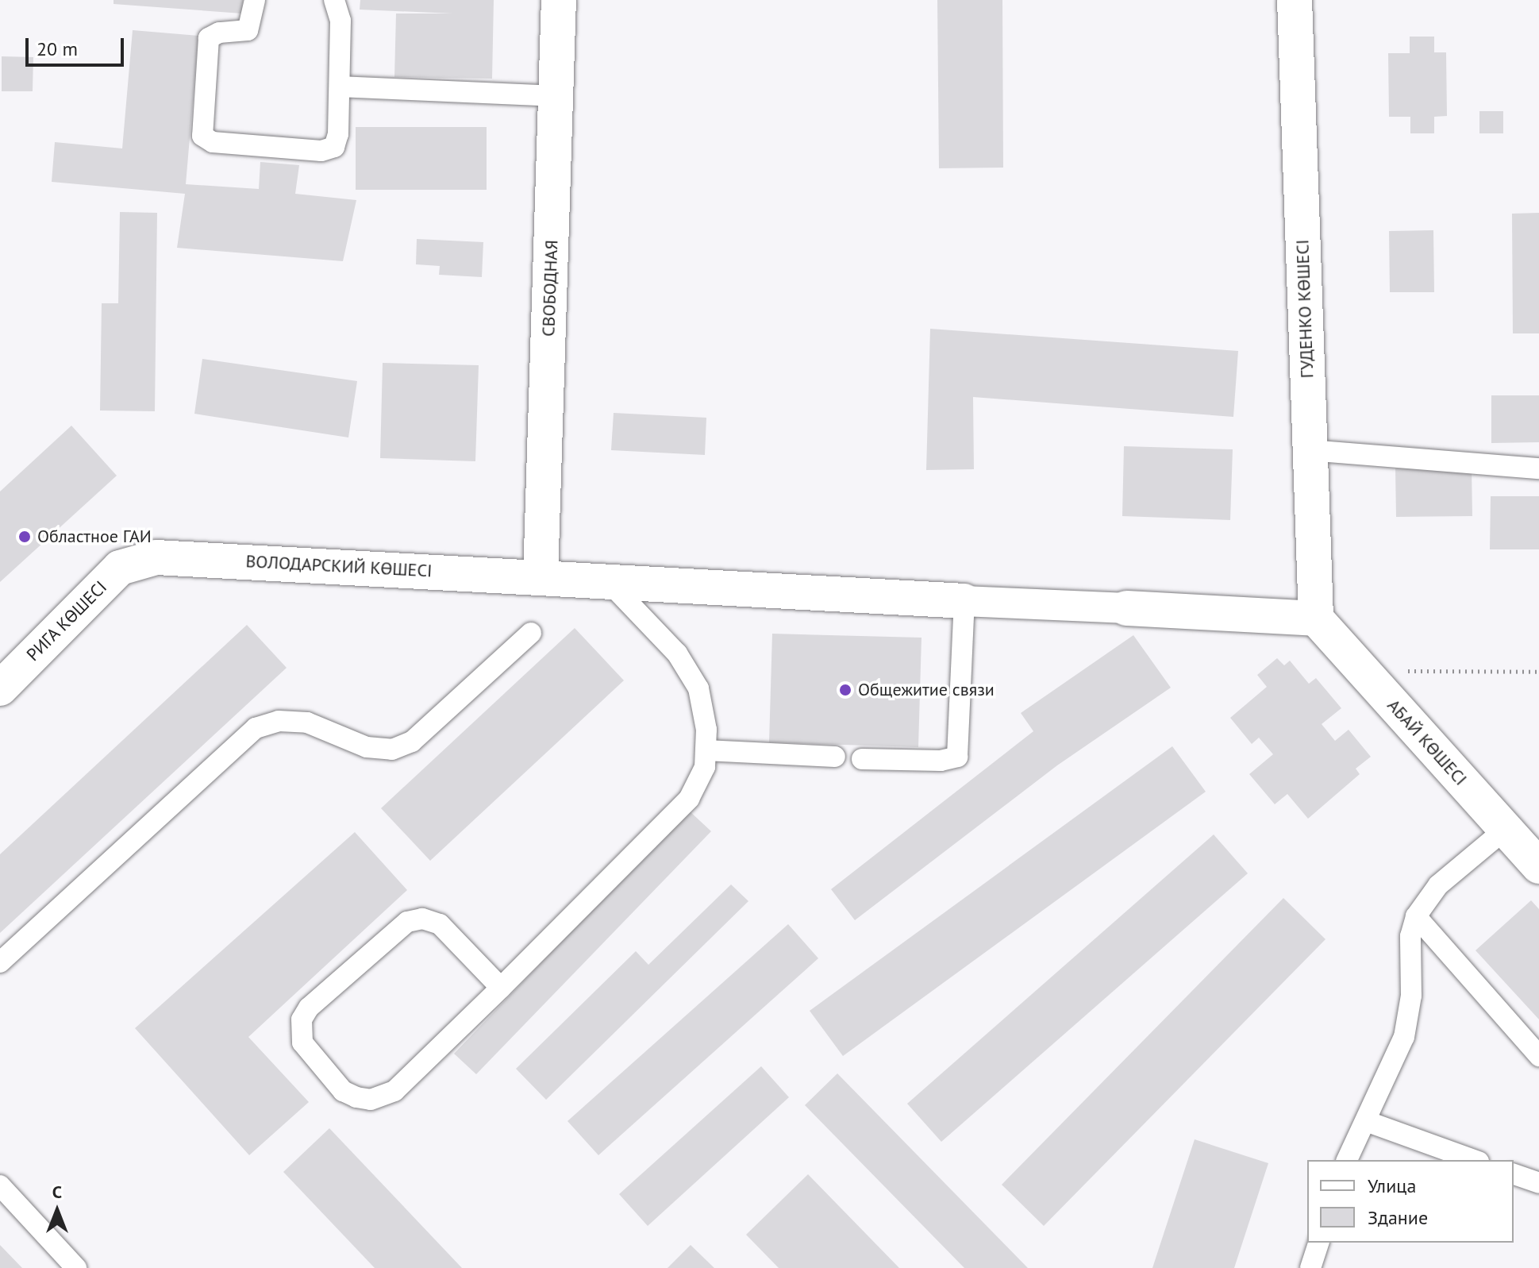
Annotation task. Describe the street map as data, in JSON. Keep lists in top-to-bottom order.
{
  "streets": {
    "street": [
      "СВОБОДНАЯ",
      "ГУДЕНКО КӨШЕСІ",
      "ВОЛОДАРСКИЙ КӨШЕСІ",
      "РИГА КӨШЕСІ",
      "АБАЙ КӨШЕСІ"
    ]
  },
  "crossings": [
    ["СВОБОДНАЯ", "ВОЛОДАРСКИЙ КӨШЕСІ"],
    ["ГУДЕНКО КӨШЕСІ", "АБАЙ КӨШЕСІ"],
    ["ВОЛОДАРСКИЙ КӨШЕСІ", "РИГА КӨШЕСІ"]
  ],
  "places": ["Областное ГАИ", "Общежитие связи"],
  "legend": ["Улица", "Здание"],
  "scale_bar": "20 m",
  "north": "top"
}
